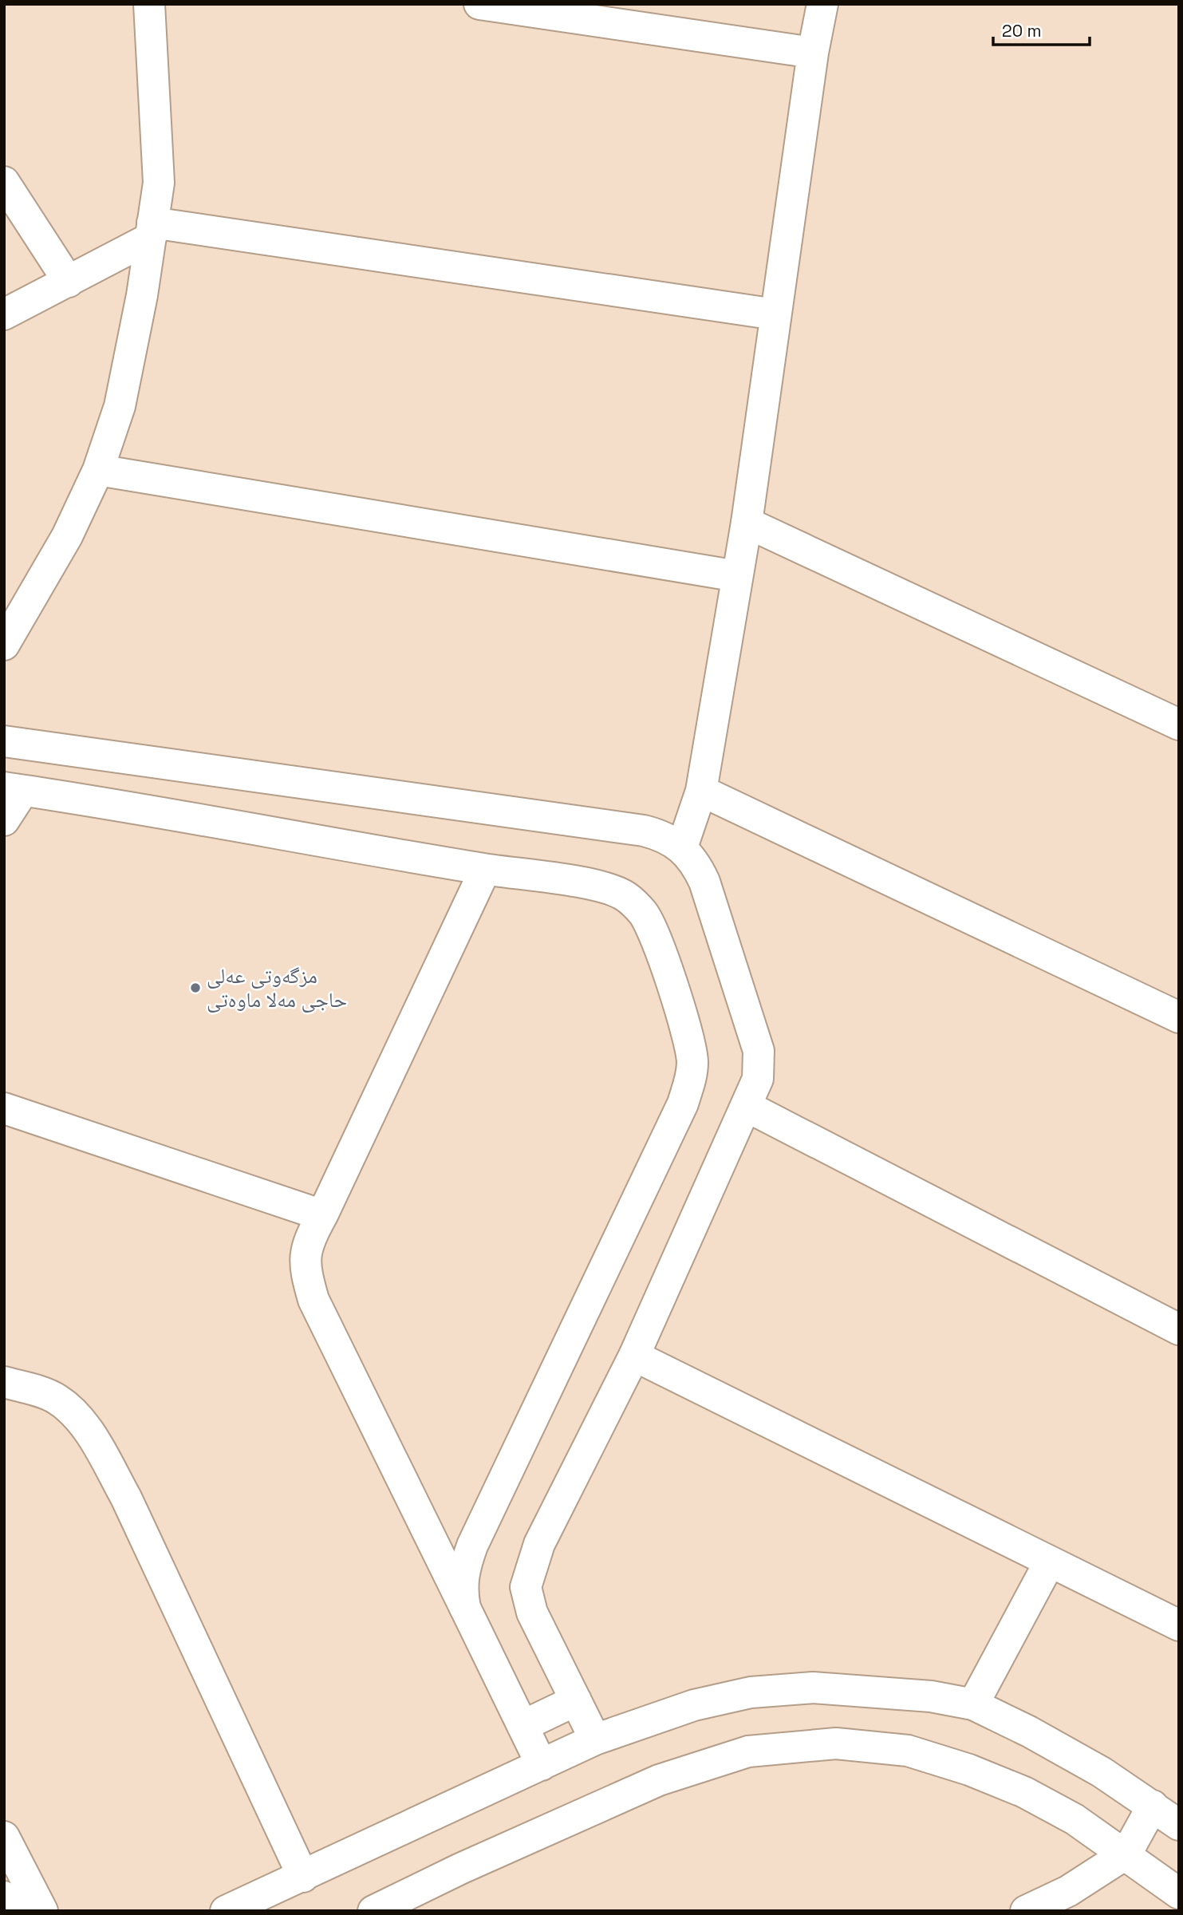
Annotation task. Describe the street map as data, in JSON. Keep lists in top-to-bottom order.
{
  "places": ["مزگەوتی عەلی حاجی مەلا ماوەتی"],
  "scale_bar": "20 m"
}
